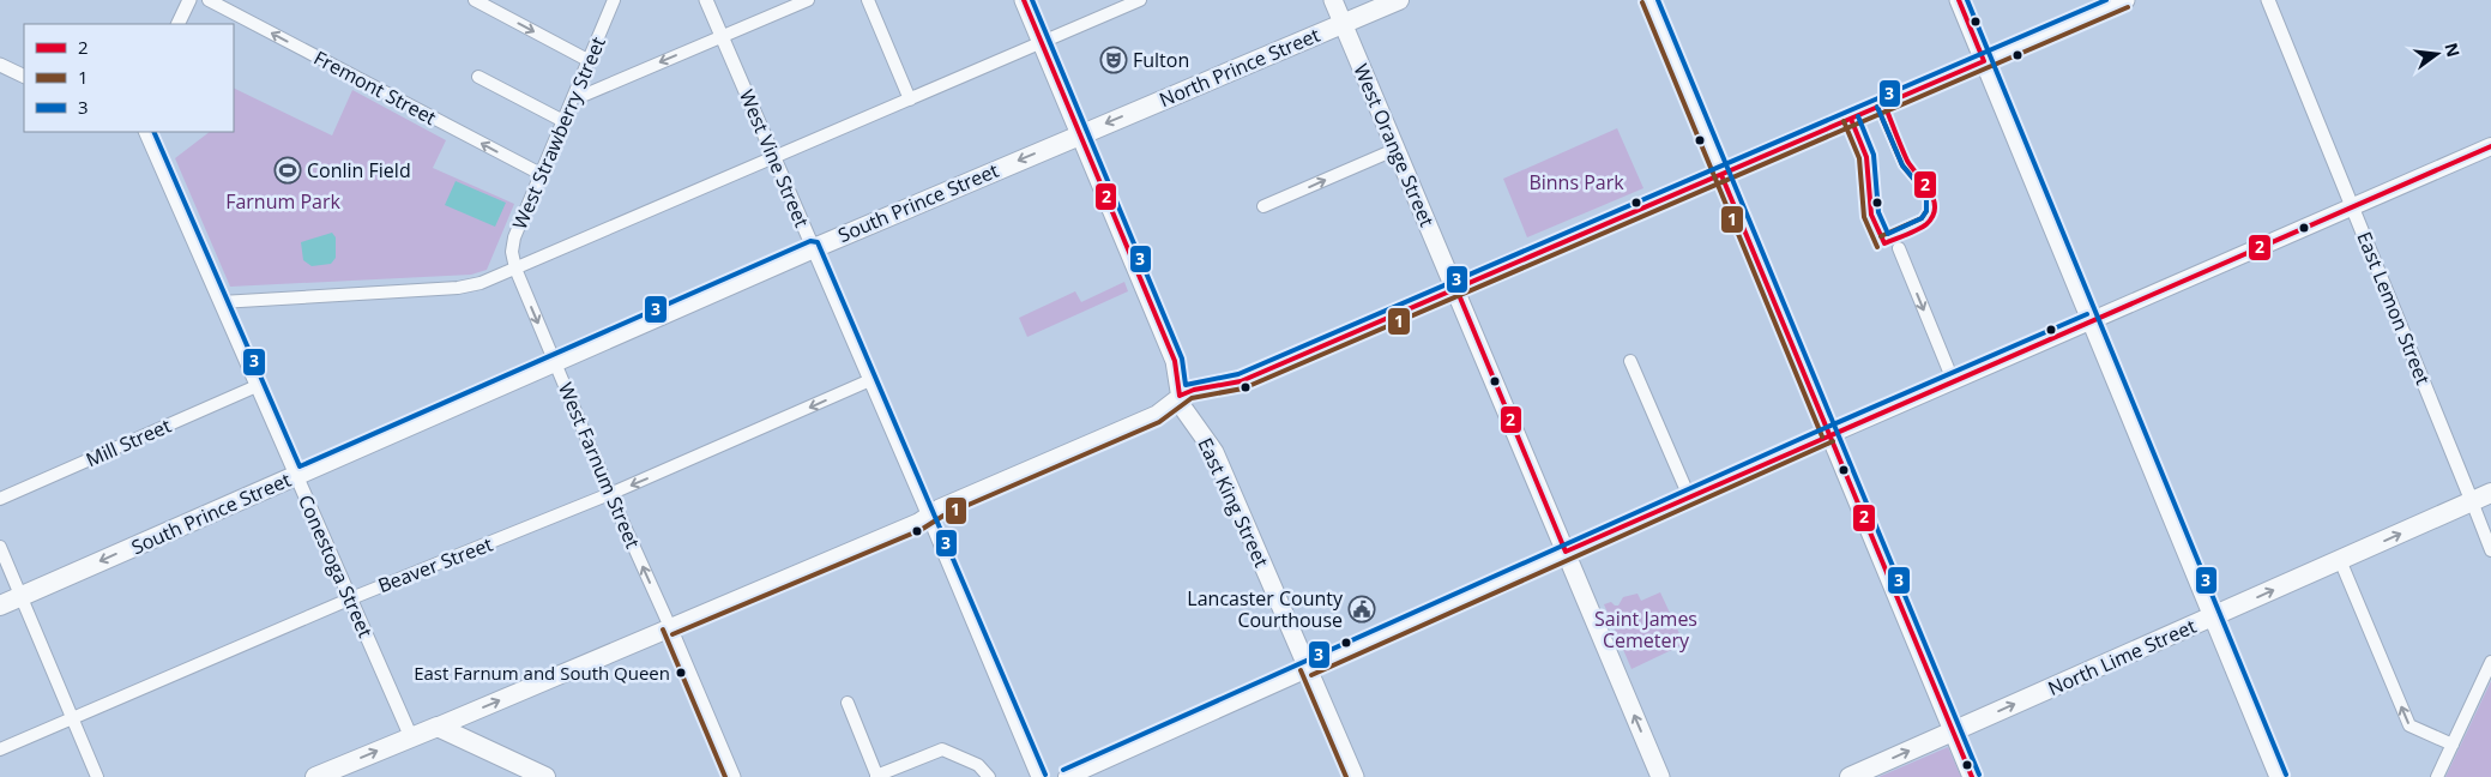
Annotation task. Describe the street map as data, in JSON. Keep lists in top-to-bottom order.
{
  "streets": {
    "highway": ["North Prince Street", "South Prince Street", "North Lime Street"],
    "main road": ["West Orange Street", "East King Street"],
    "street": [
      "Fremont Street",
      "West Strawberry Street",
      "West Vine Street",
      "East Lemon Street",
      "Mill Street",
      "West Farnum Street",
      "Beaver Street",
      "Conestoga Street"
    ]
  },
  "crossings": [
    ["North Prince Street", "West Orange Street"],
    ["North Prince Street", "South Prince Street"],
    ["North Prince Street", "East King Street"],
    ["Fremont Street", "West Strawberry Street"],
    ["West Strawberry Street", "West Farnum Street"],
    ["West Vine Street", "South Prince Street"],
    ["West Vine Street", "Beaver Street"],
    ["South Prince Street", "West Farnum Street"],
    ["South Prince Street", "East King Street"],
    ["South Prince Street", "Conestoga Street"],
    ["East Lemon Street", "North Lime Street"],
    ["Mill Street", "Conestoga Street"],
    ["West Farnum Street", "Beaver Street"],
    ["Beaver Street", "Conestoga Street"]
  ],
  "one_way": [
    "North Prince Street",
    "Fremont Street",
    "South Prince Street",
    "North Lime Street"
  ],
  "parks": ["Binns Park", "Farnum Park", "Saint James Cemetery"],
  "places": {
    "theatre": ["Fulton"],
    "sports": ["Conlin Field"],
    "public building": ["Lancaster County Courthouse"],
    "other": ["East Farnum and South Queen"]
  },
  "lines": ["transit line 2", "transit line 3", "transit line 1"],
  "legend": ["2", "1", "3"],
  "north": "right"
}
